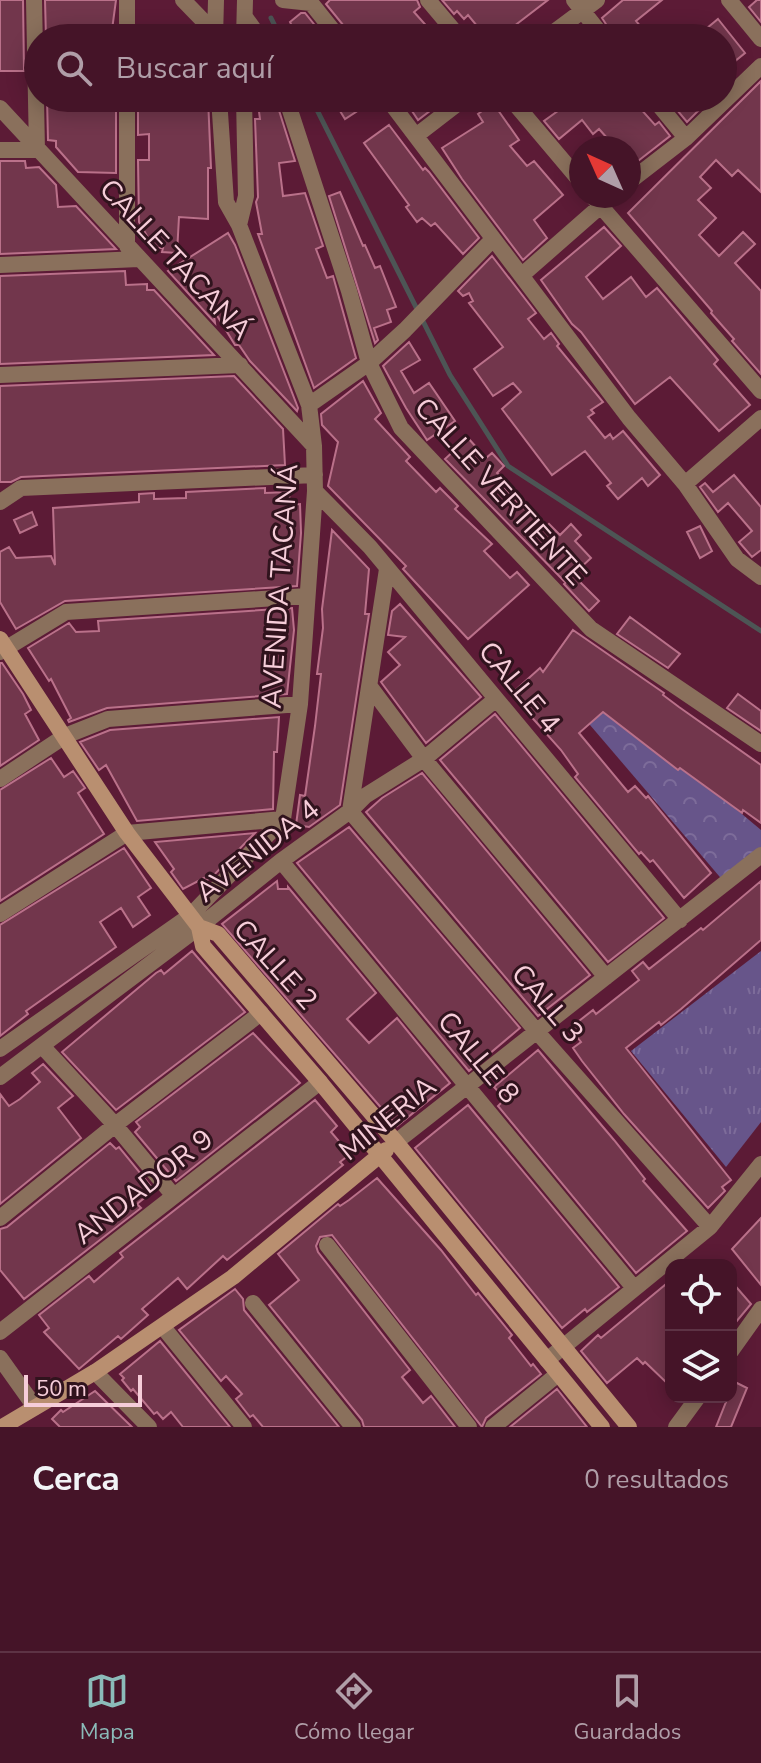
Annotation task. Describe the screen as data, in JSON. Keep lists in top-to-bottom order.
{
  "streets": {
    "street": [
      "CALLE TACANÁ",
      "CALLE VERTIENTE",
      "AVENIDA TACANÁ",
      "CALLE 4",
      "AVENIDA 4",
      "CALLE 2",
      "CALL 3",
      "CALLE 8",
      "MINERIA",
      "ANDADOR 9"
    ]
  },
  "crossings": [
    ["CALLE TACANÁ", "AVENIDA TACANÁ"],
    ["AVENIDA TACANÁ", "CALLE 4"],
    ["CALLE 4", "AVENIDA 4"],
    ["CALLE 4", "MINERIA"],
    ["AVENIDA 4", "CALLE 2"],
    ["AVENIDA 4", "CALL 3"],
    ["AVENIDA 4", "CALLE 8"],
    ["CALLE 2", "MINERIA"],
    ["CALLE 2", "ANDADOR 9"],
    ["CALL 3", "MINERIA"],
    ["CALLE 8", "MINERIA"]
  ],
  "scale_bar": "50 m",
  "north": "top left",
  "page": {
    "search": "Buscar aquí",
    "scale": "50 m",
    "heading": ["Cerca", "0 resultados"],
    "nav": ["Mapa", "Cómo llegar", "Guardados"]
  }
}
